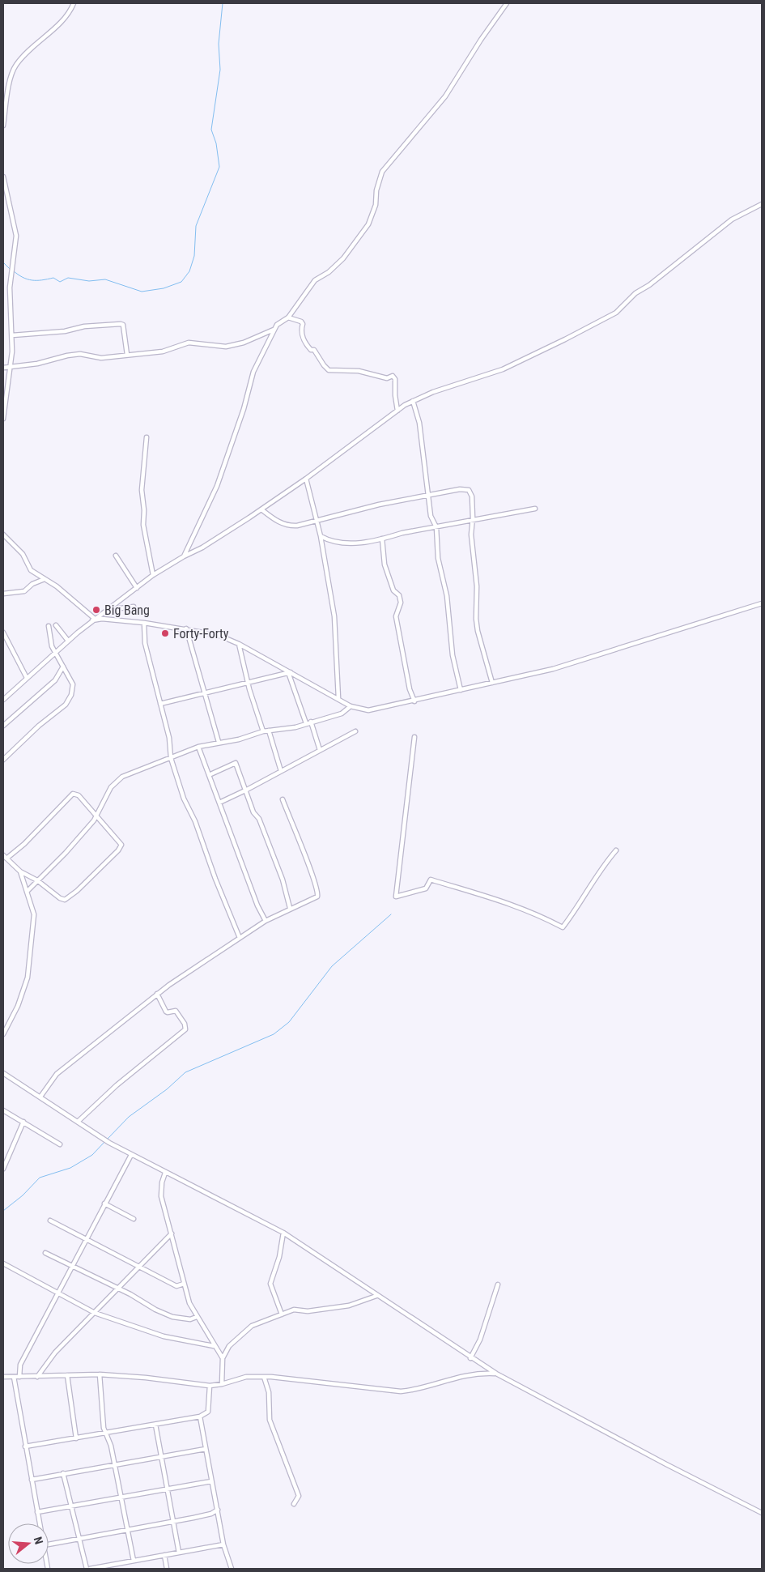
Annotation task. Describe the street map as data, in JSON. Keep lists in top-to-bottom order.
{
  "places": ["Big Bang", "Forty-Forty"],
  "north": "right"
}
